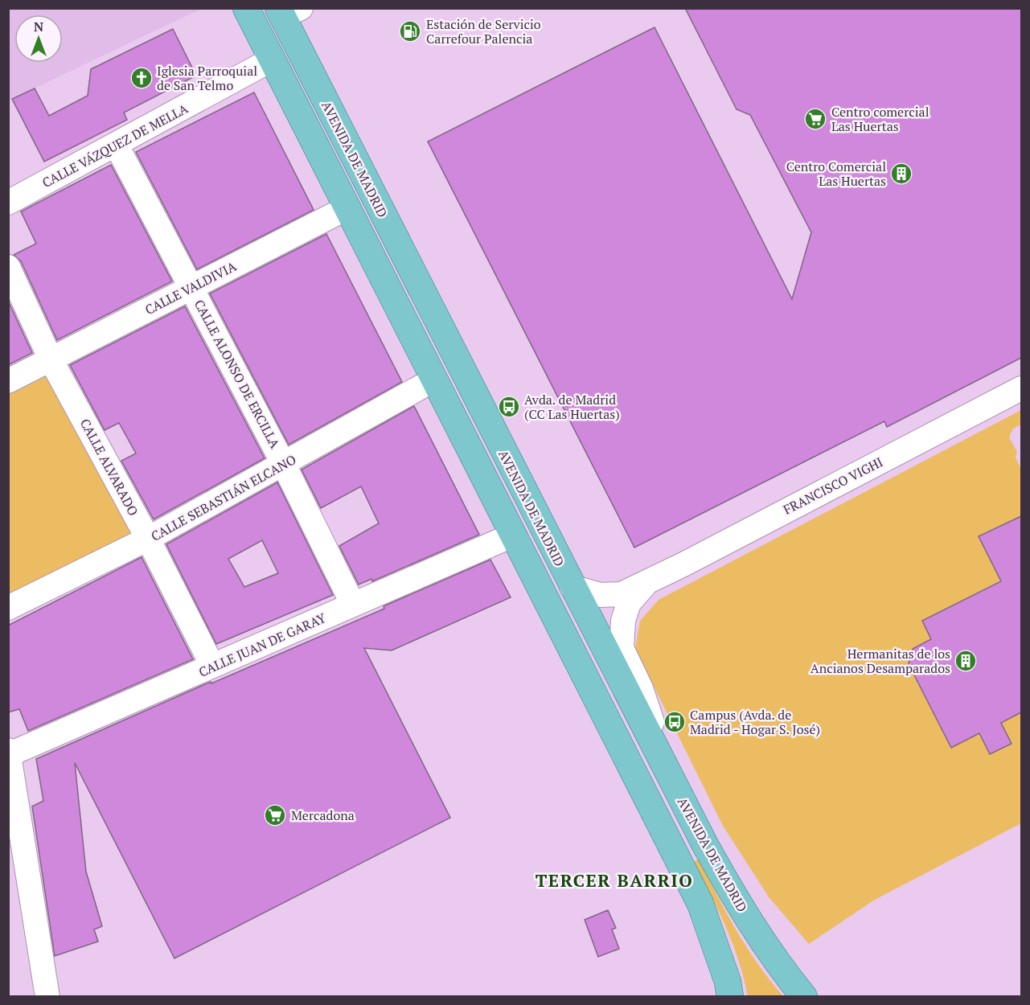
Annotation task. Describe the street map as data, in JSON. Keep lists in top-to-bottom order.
{
  "streets": {
    "main road": ["AVENIDA DE MADRID"],
    "street": [
      "CALLE VÁZQUEZ DE MELLA",
      "CALLE VALDIVIA",
      "CALLE ALONSO DE ERCILLA",
      "CALLE ALVARADO",
      "FRANCISCO VIGHI",
      "CALLE SEBASTIÁN ELCANO",
      "CALLE JUAN DE GARAY"
    ]
  },
  "crossings": [
    ["CALLE VÁZQUEZ DE MELLA", "CALLE ALONSO DE ERCILLA"],
    ["AVENIDA DE MADRID", "FRANCISCO VIGHI"],
    ["CALLE VALDIVIA", "CALLE ALONSO DE ERCILLA"],
    ["CALLE VALDIVIA", "CALLE ALVARADO"],
    ["CALLE ALONSO DE ERCILLA", "CALLE SEBASTIÁN ELCANO"],
    ["CALLE ALONSO DE ERCILLA", "CALLE JUAN DE GARAY"],
    ["CALLE ALVARADO", "CALLE SEBASTIÁN ELCANO"],
    ["CALLE ALVARADO", "CALLE JUAN DE GARAY"]
  ],
  "districts": ["TERCER BARRIO"],
  "places": {
    "fuel station": ["Estación de Servicio Carrefour Palencia"],
    "church": ["Iglesia Parroquial de San Telmo"],
    "supermarket": ["Centro comercial Las Huertas", "Mercadona"],
    "building": ["Centro Comercial Las Huertas", "Hermanitas de los Ancianos Desamparados"],
    "bus stop": ["Avda. de Madrid (CC Las Huertas)", "Campus (Avda. de Madrid - Hogar S. José)"]
  },
  "north": "top"
}
